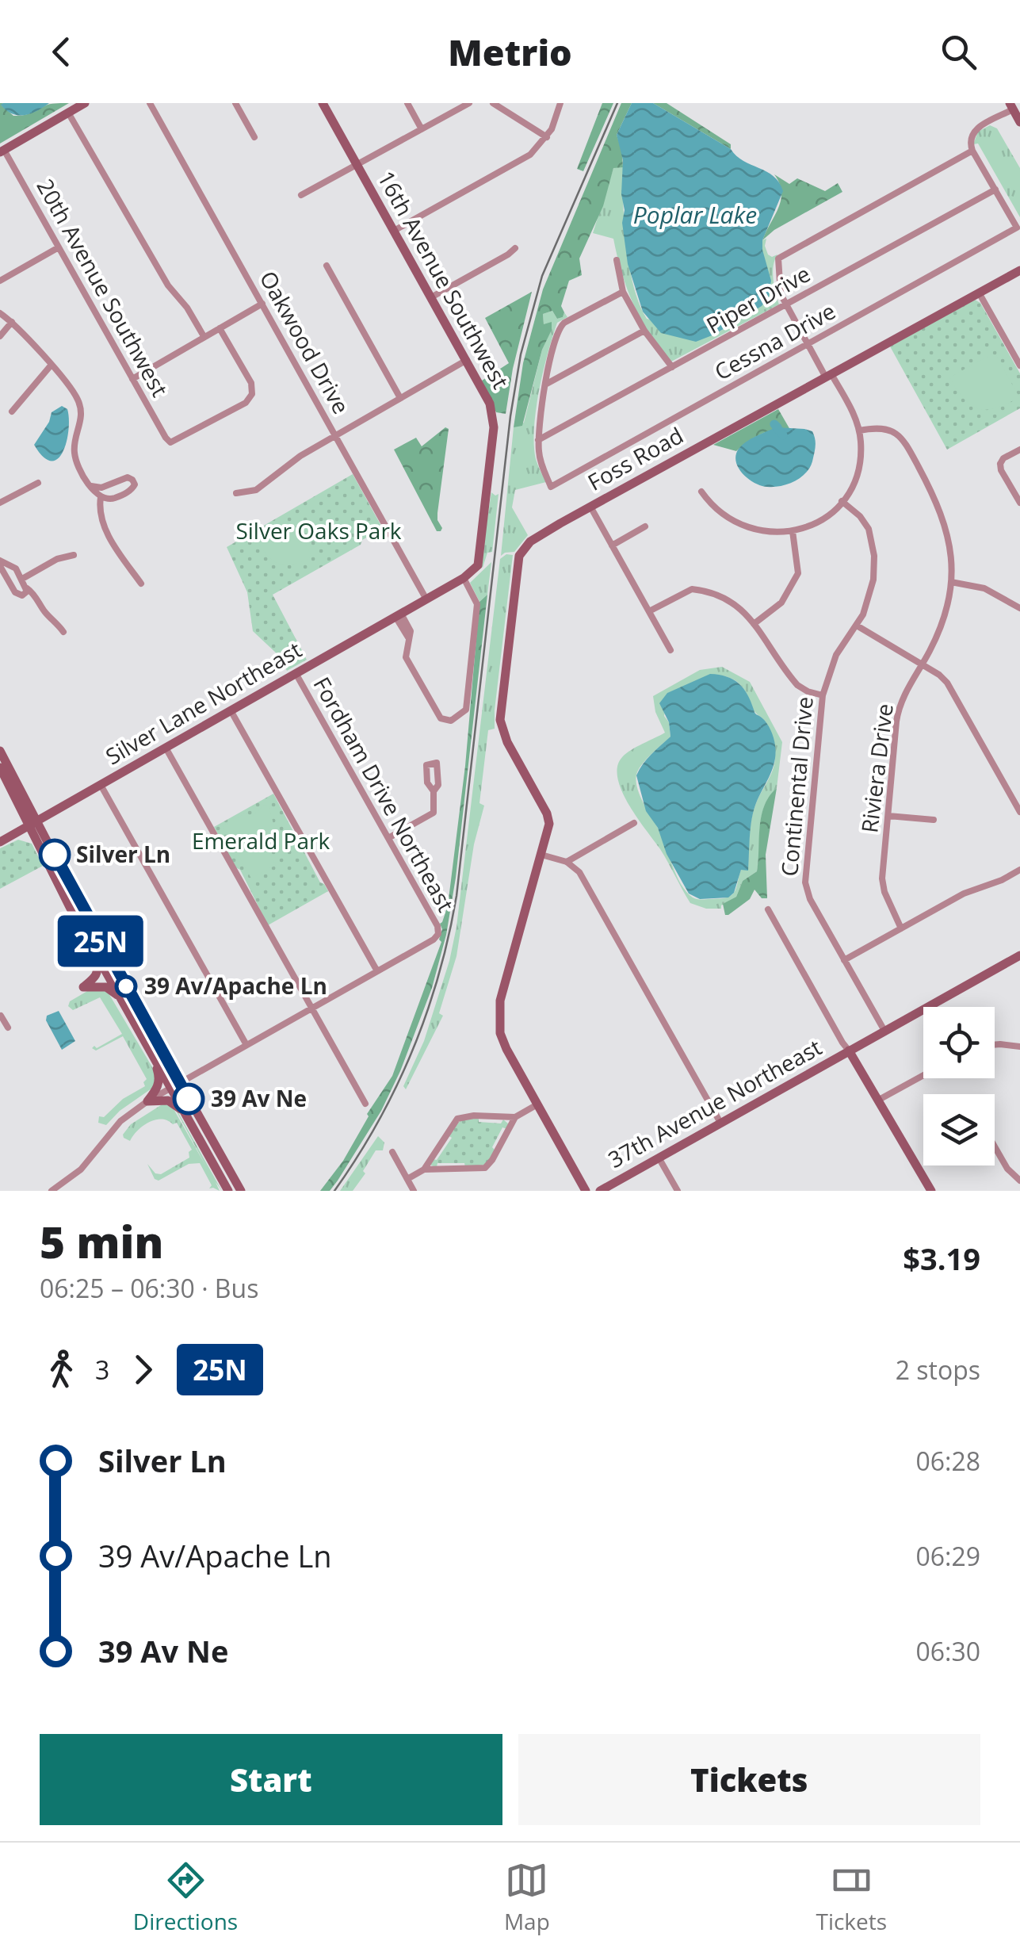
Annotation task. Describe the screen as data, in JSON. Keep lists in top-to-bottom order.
{
  "streets": {
    "street": [
      "16th Avenue Southwest",
      "20th Avenue Southwest",
      "Piper Drive",
      "Cessna Drive",
      "Oakwood Drive",
      "Foss Road",
      "Silver Lane Northeast",
      "Riviera Drive",
      "Continental Drive",
      "Fordham Drive Northeast",
      "37th Avenue Northeast"
    ]
  },
  "crossings": [
    ["Piper Drive", "Cessna Drive"],
    ["Oakwood Drive", "Silver Lane Northeast"],
    ["Silver Lane Northeast", "Fordham Drive Northeast"],
    ["Continental Drive", "37th Avenue Northeast"]
  ],
  "water": ["Poplar Lake"],
  "parks": ["Silver Oaks Park", "Emerald Park"],
  "places": ["Silver Ln", "39 Av/Apache Ln", "39 Av Ne"],
  "lines": ["bus line 25N"],
  "page": {
    "header": "Metrio",
    "on_map": "25N",
    "heading": ["5 min", "06:25 – 06:30 · Bus", "$3.19"],
    "legs": ["3", "25N", "2 stops"],
    "list": [
      {
        "name": "Silver Ln",
        "value": "06:28"
      },
      {
        "name": "39 Av/Apache Ln",
        "value": "06:29"
      },
      {
        "name": "39 Av Ne",
        "value": "06:30"
      }
    ],
    "buttons": ["Start", "Tickets"],
    "tabs": ["Directions", "Map", "Tickets"]
  }
}
